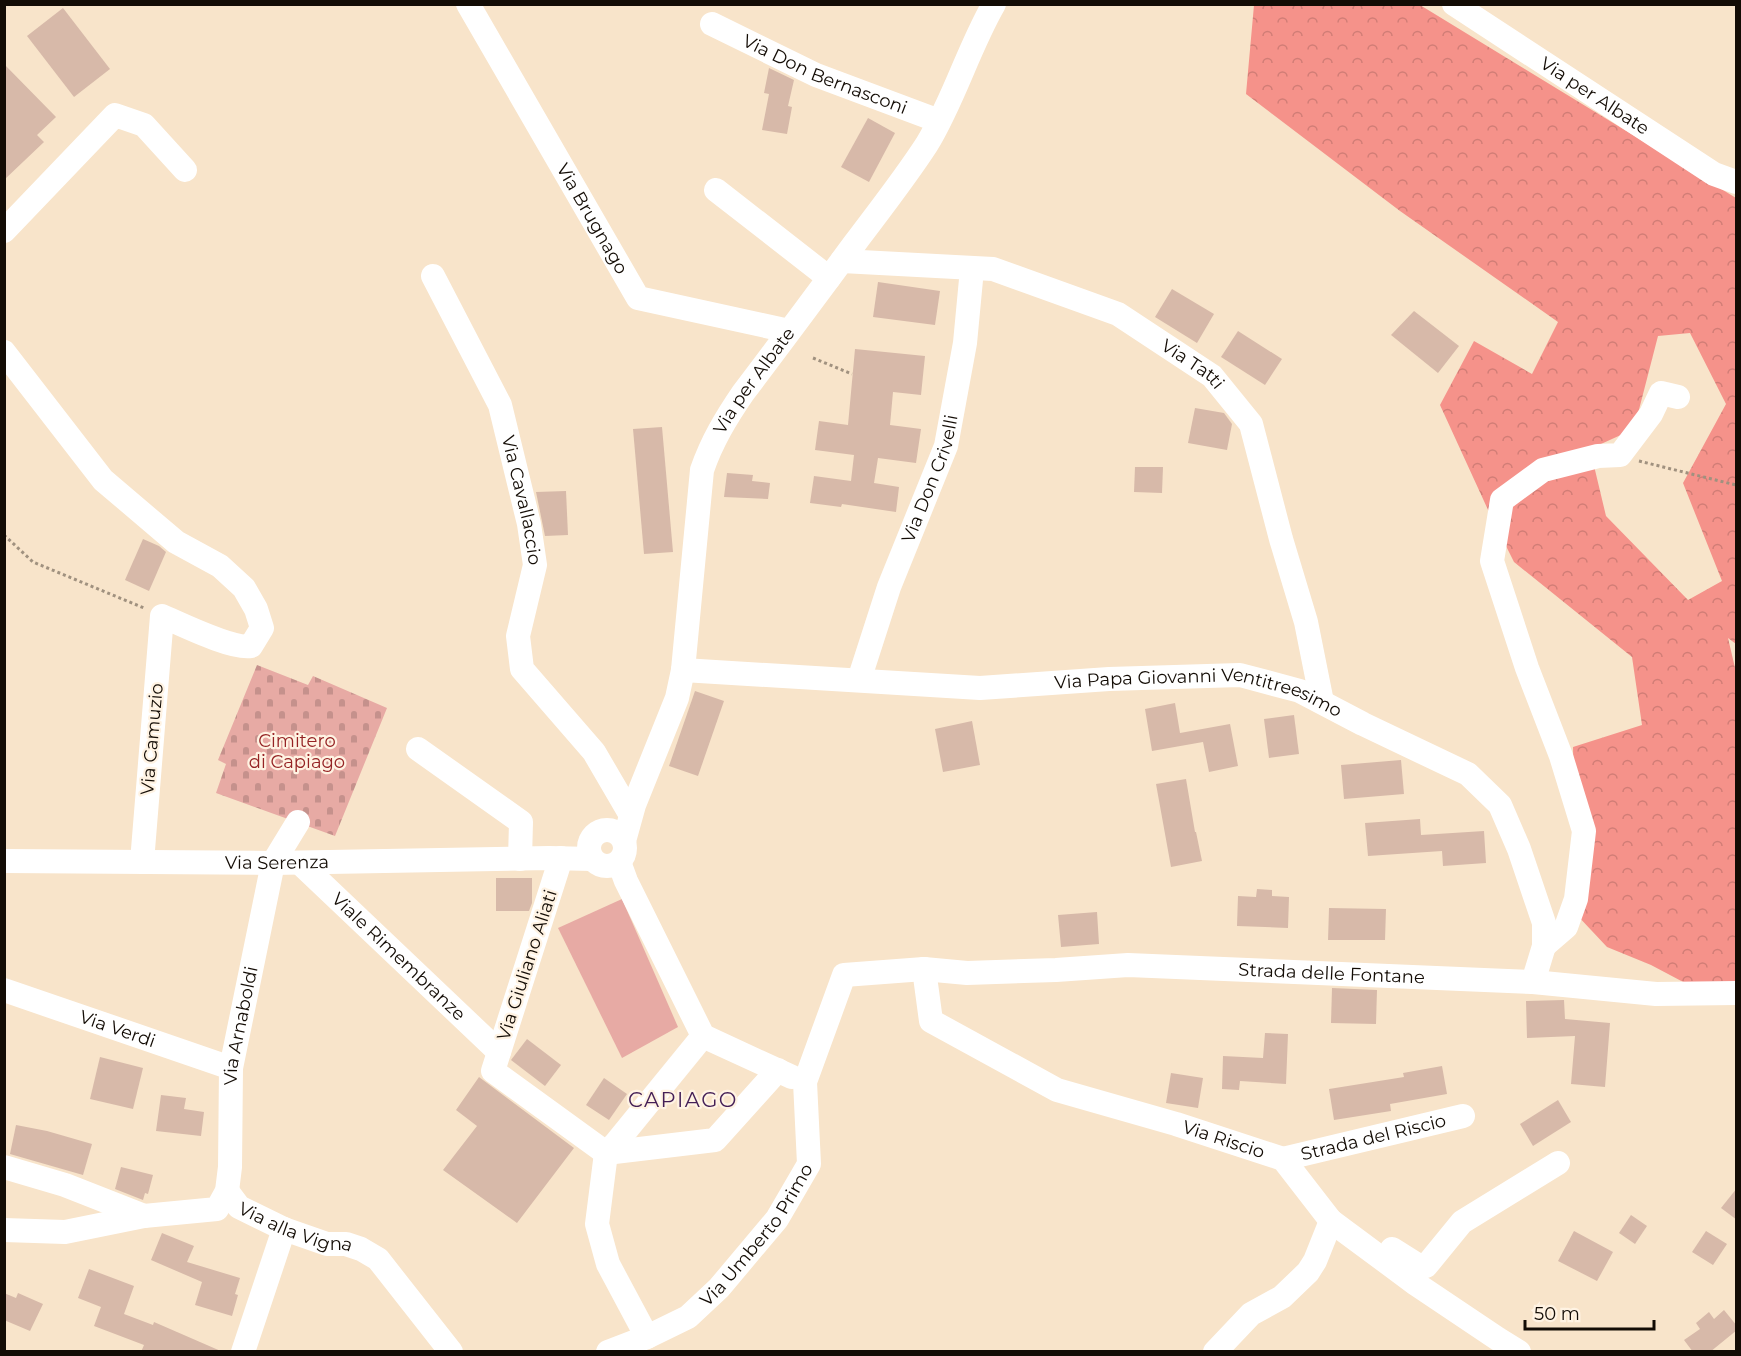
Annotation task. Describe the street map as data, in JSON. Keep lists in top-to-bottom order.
{
  "streets": {
    "street": [
      "Via Don Bernasconi",
      "Via per Albate",
      "Via Brugnago",
      "Via Tatti",
      "Via Don Crivelli",
      "Via Cavallaccio",
      "Via Papa Giovanni Ventitreesimo",
      "Via Camuzio",
      "Via Serenza",
      "Viale Rimembranze",
      "Via Giuliano Aliati",
      "Strada delle Fontane",
      "Via Arnaboldi",
      "Via Verdi",
      "Strada del Riscio",
      "Via Riscio",
      "Via alla Vigna",
      "Via Umberto Primo"
    ]
  },
  "crossings": [
    ["Via Don Bernasconi", "Via per Albate"],
    ["Via per Albate", "Via Brugnago"],
    ["Via per Albate", "Via Tatti"],
    ["Via per Albate", "Via Cavallaccio"],
    ["Via per Albate", "Via Papa Giovanni Ventitreesimo"],
    ["Via per Albate", "Via Serenza"],
    ["Via Tatti", "Via Don Crivelli"],
    ["Via Tatti", "Via Papa Giovanni Ventitreesimo"],
    ["Via Don Crivelli", "Via Papa Giovanni Ventitreesimo"],
    ["Via Papa Giovanni Ventitreesimo", "Strada delle Fontane"],
    ["Via Camuzio", "Via Serenza"],
    ["Via Serenza", "Viale Rimembranze"],
    ["Via Serenza", "Via Giuliano Aliati"],
    ["Via Serenza", "Via Arnaboldi"],
    ["Viale Rimembranze", "Via Giuliano Aliati"],
    ["Strada delle Fontane", "Via Riscio"],
    ["Strada delle Fontane", "Via Umberto Primo"],
    ["Via Arnaboldi", "Via Verdi"],
    ["Via Arnaboldi", "Via alla Vigna"],
    ["Strada del Riscio", "Via Riscio"]
  ],
  "districts": ["CAPIAGO"],
  "parks": ["Cimitero di Capiago"],
  "scale_bar": "50 m"
}
